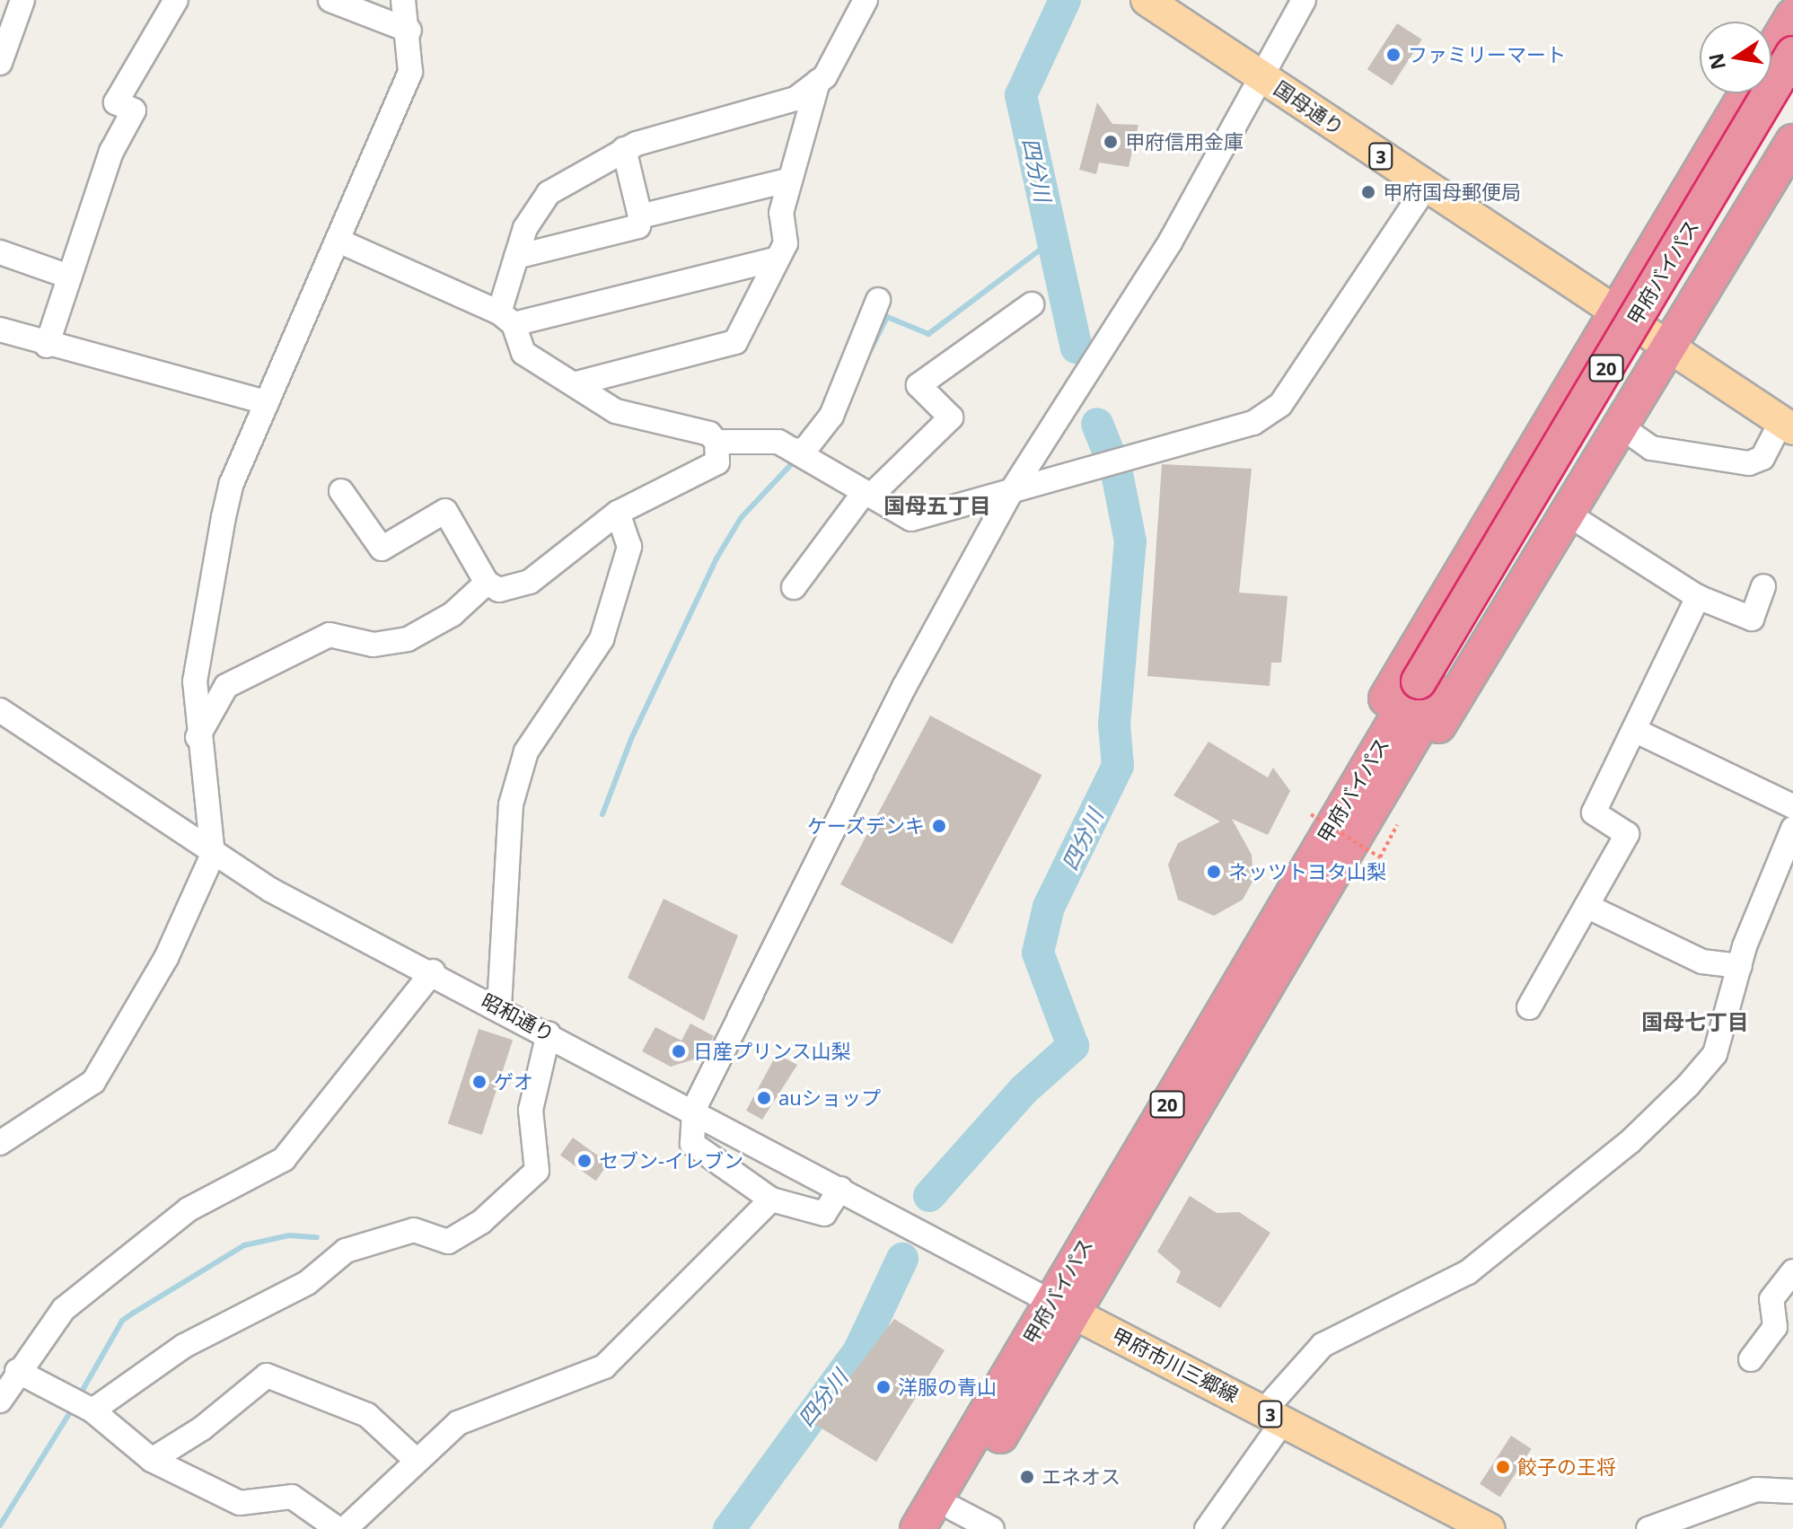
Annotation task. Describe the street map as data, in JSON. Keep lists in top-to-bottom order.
{
  "streets": {
    "highway": ["甲府バイパス", "20"],
    "main road": ["国母通り", "3", "甲府市川三郷線"],
    "street": ["昭和通り"]
  },
  "crossings": [
    ["国母通り", "3"],
    ["甲府バイパス", "昭和通り"],
    ["甲府バイパス", "甲府市川三郷線"],
    ["昭和通り", "甲府市川三郷線"]
  ],
  "districts": ["国母五丁目", "国母七丁目"],
  "water": ["四分川"],
  "places": [
    "ファミリーマート",
    "甲府信用金庫",
    "甲府国母郵便局",
    "ケーズデンキ",
    "ネッツトヨタ山梨",
    "日産プリンス山梨",
    "ゲオ",
    "auショップ",
    "セブン-イレブン",
    "洋服の青山",
    "餃子の王将",
    "エネオス"
  ],
  "north": "left"
}
